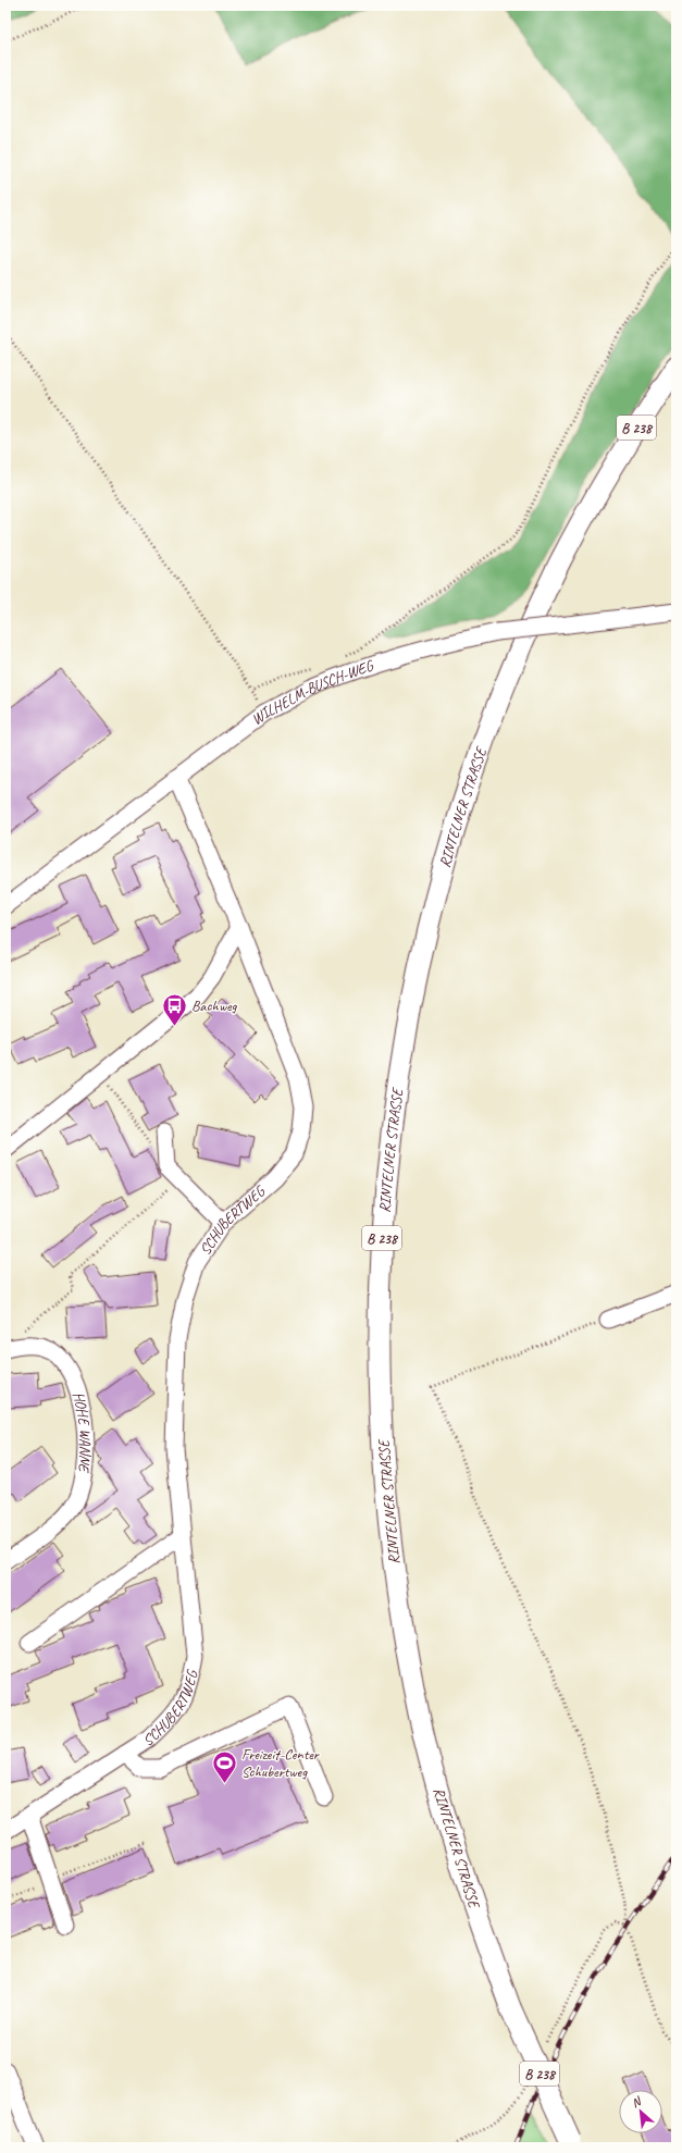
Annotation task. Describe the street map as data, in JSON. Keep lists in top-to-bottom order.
{
  "streets": {
    "main road": ["B 238", "RINTELNER STRASSE"],
    "street": ["WILHELM-BUSCH-WEG", "SCHUBERTWEG", "HOHE WANNE"]
  },
  "places": {
    "bus stop": ["Bachweg"],
    "sports": ["Freizeit-Center Schubertweg"]
  },
  "north": "top left"
}
